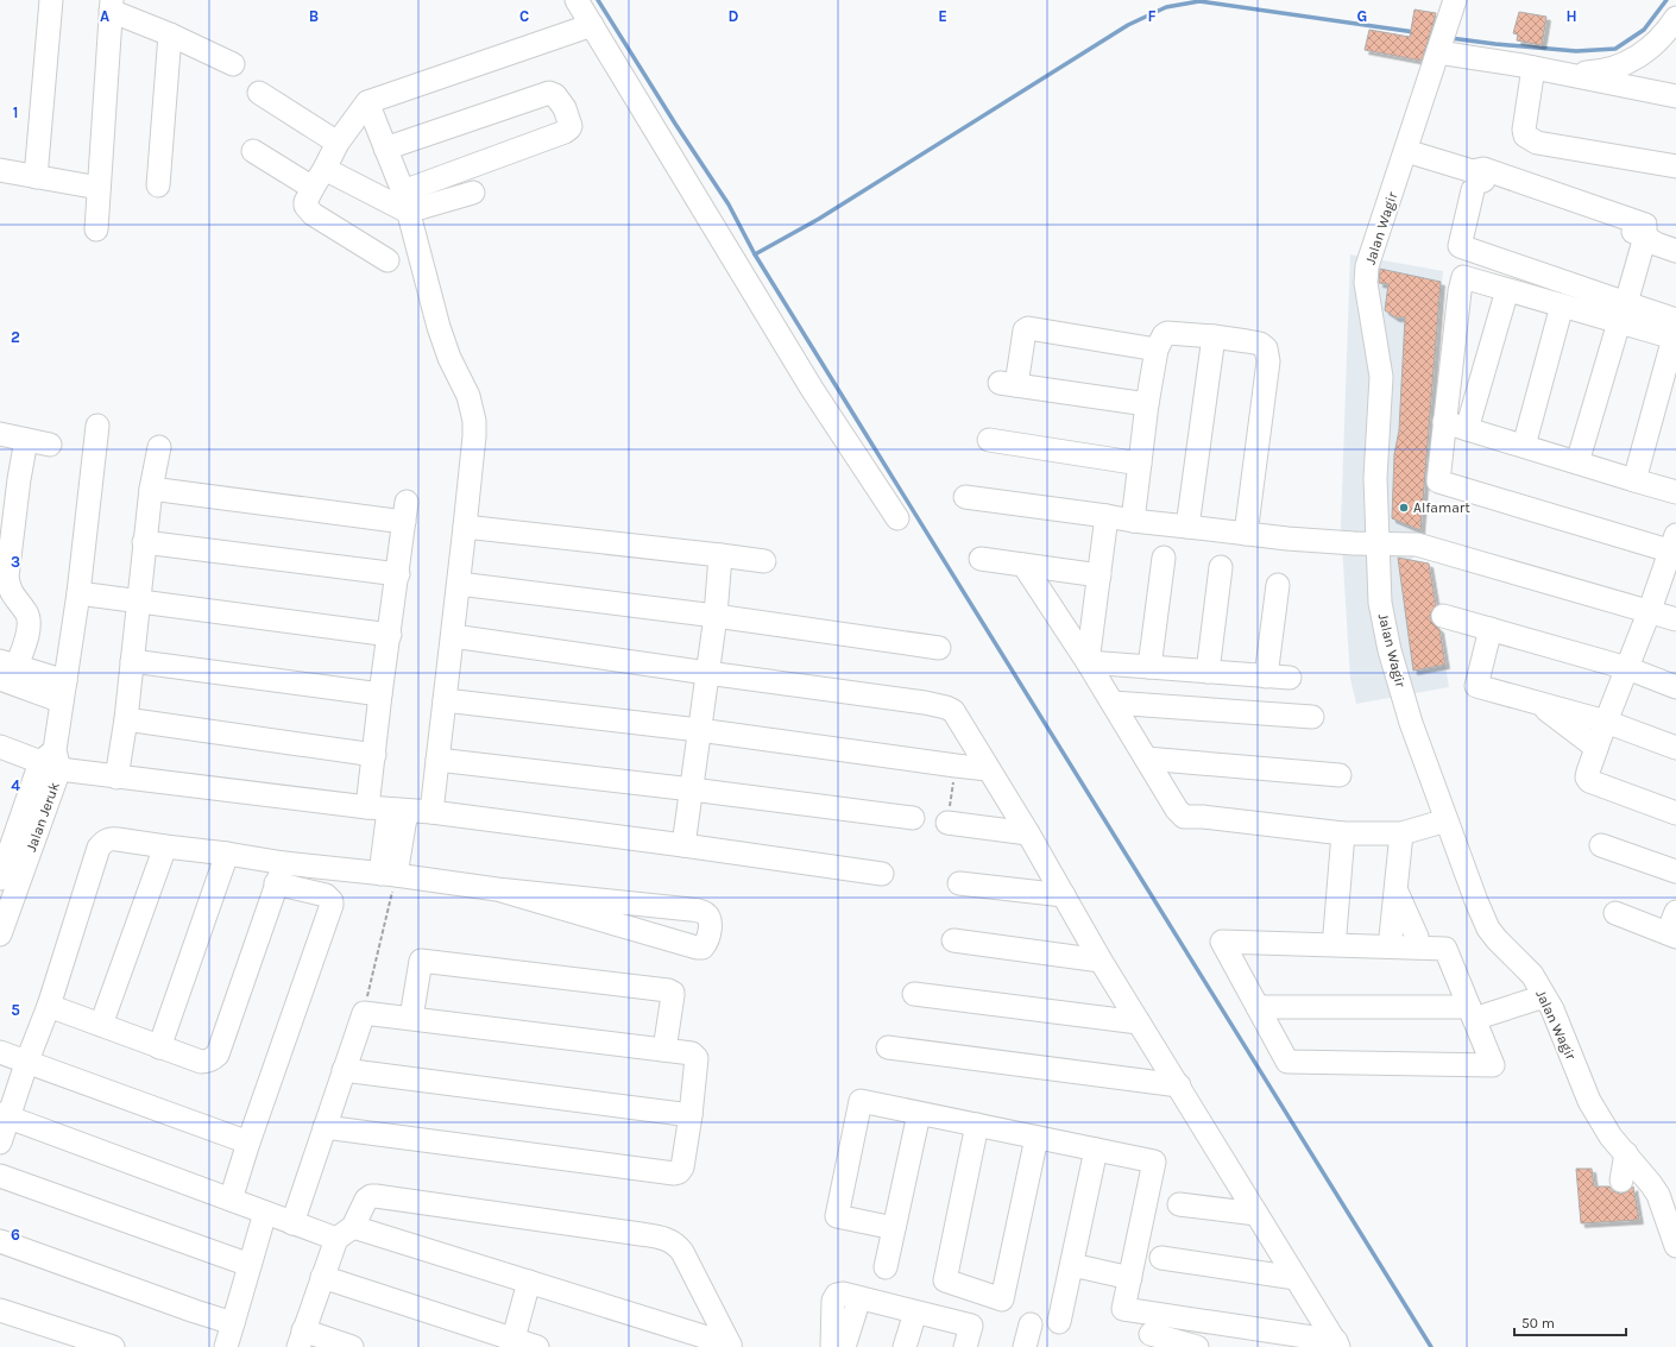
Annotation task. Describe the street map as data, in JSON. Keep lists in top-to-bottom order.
{
  "streets": {
    "street": ["Jalan Wagir", "Jalan Jeruk"]
  },
  "places": ["Alfamart"],
  "scale_bar": "50 m",
  "grid": {
    "columns": [
      "A",
      "B",
      "C",
      "D",
      "E",
      "F",
      "G",
      "H"
    ],
    "rows": [
      "1",
      "2",
      "3",
      "4",
      "5",
      "6"
    ]
  }
}
